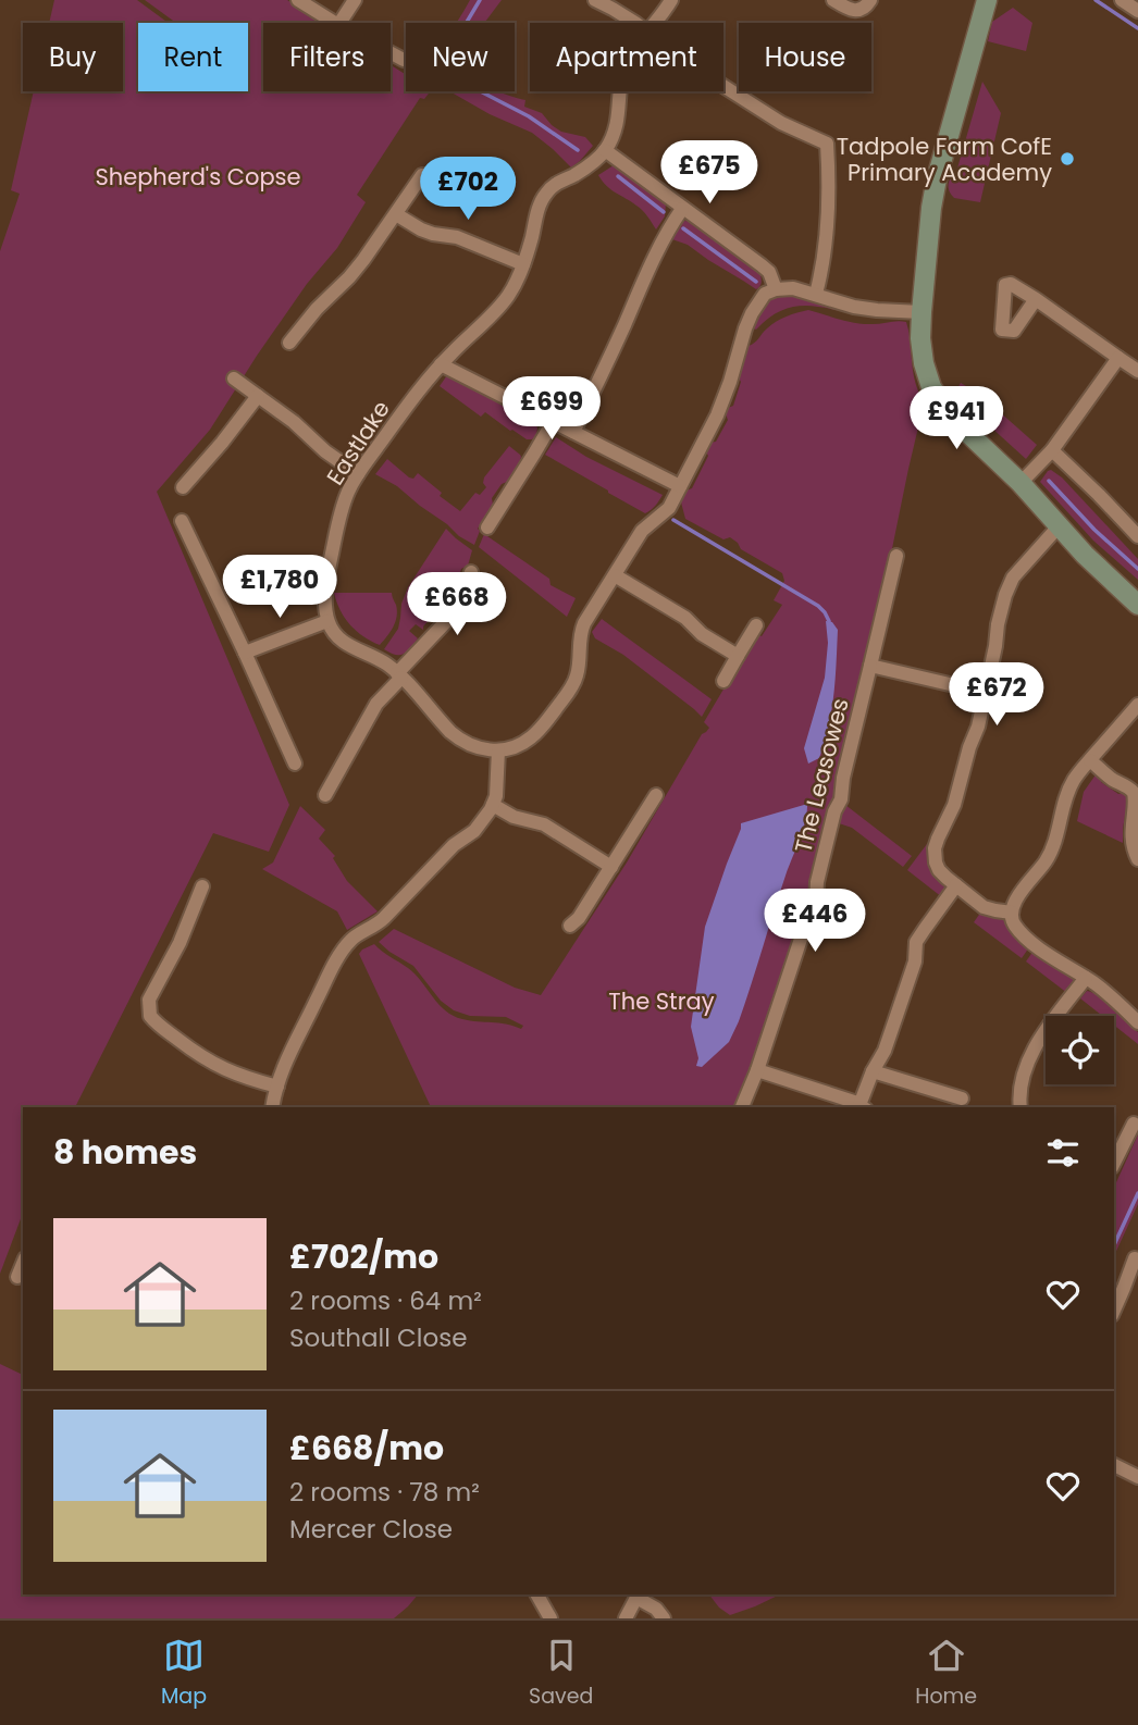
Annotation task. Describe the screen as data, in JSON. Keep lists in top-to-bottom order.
{
  "streets": {
    "street": ["Eastlake", "The Leasowes"]
  },
  "parks": ["Shepherd's Copse", "The Stray"],
  "places": ["Tadpole Farm CofE Primary Academy"],
  "page": {
    "chip": [
      "Buy",
      "Rent",
      "Filters",
      "New",
      "Apartment",
      "House"
    ],
    "price": [
      "£675",
      "£702",
      "£699",
      "£941",
      "£1,780",
      "£668",
      "£672",
      "£446"
    ],
    "heading": "8 homes",
    "list": [
      {
        "name": "£702/mo",
        "note": "2 rooms · 64 m² · Southall Close"
      },
      {
        "name": "£668/mo",
        "note": "2 rooms · 78 m² · Mercer Close"
      }
    ],
    "tabs": ["Map", "Saved", "Home"]
  }
}
